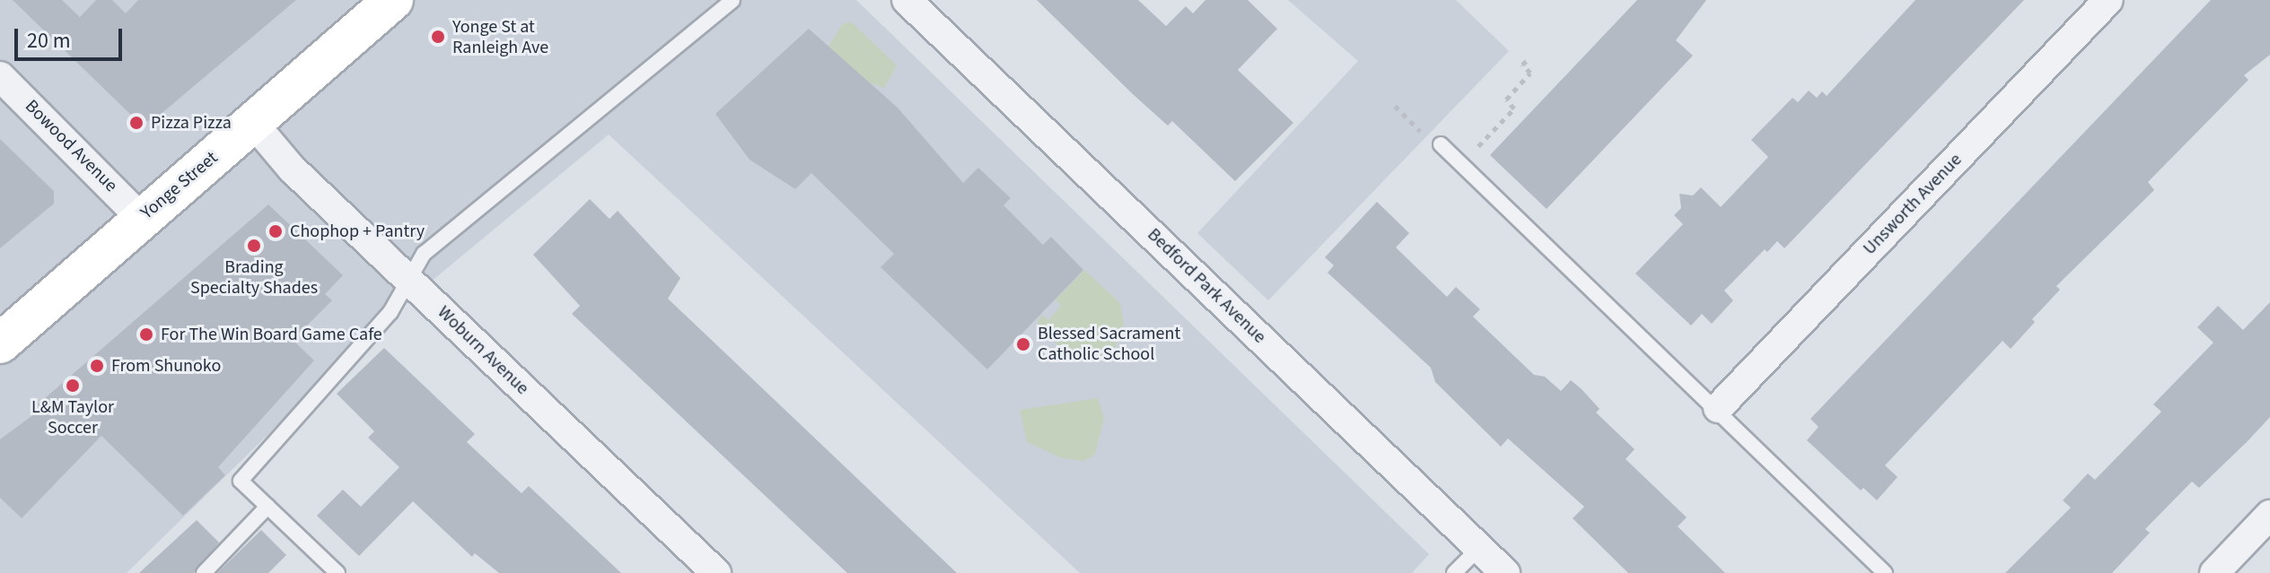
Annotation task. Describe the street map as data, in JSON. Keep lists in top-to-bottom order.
{
  "streets": {
    "main road": ["Yonge Street"],
    "street": [
      "Bowood Avenue",
      "Unsworth Avenue",
      "Bedford Park Avenue",
      "Woburn Avenue"
    ]
  },
  "crossings": [
    ["Bowood Avenue", "Yonge Street"],
    ["Yonge Street", "Woburn Avenue"]
  ],
  "places": [
    "Yonge St at Ranleigh Ave",
    "Pizza Pizza",
    "Chophop + Pantry",
    "Brading Specialty Shades",
    "For The Win Board Game Cafe",
    "Blessed Sacrament Catholic School",
    "From Shunoko",
    "L&M Taylor Soccer"
  ],
  "scale_bar": "20 m"
}
